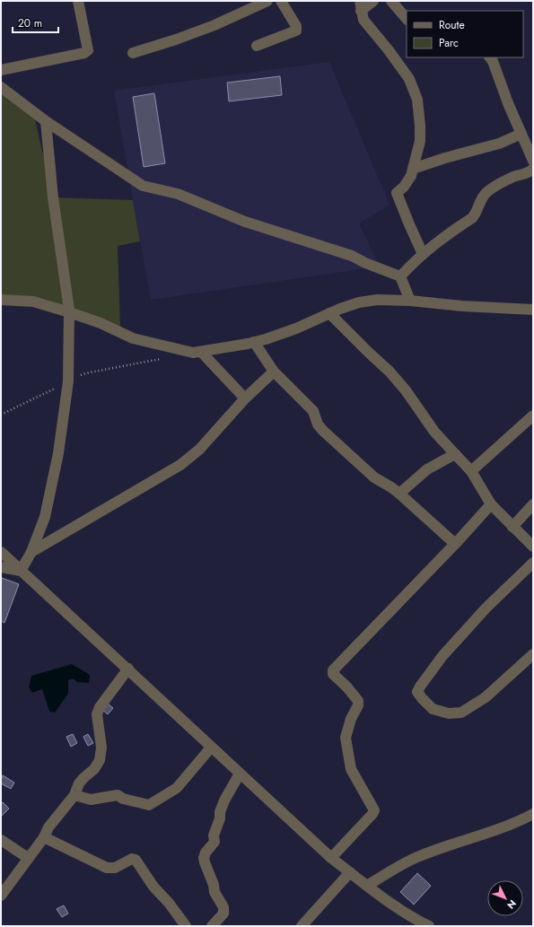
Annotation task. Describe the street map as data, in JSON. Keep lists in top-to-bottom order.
{
  "legend": ["Route", "Parc"],
  "scale_bar": "20 m",
  "north": "bottom right"
}
